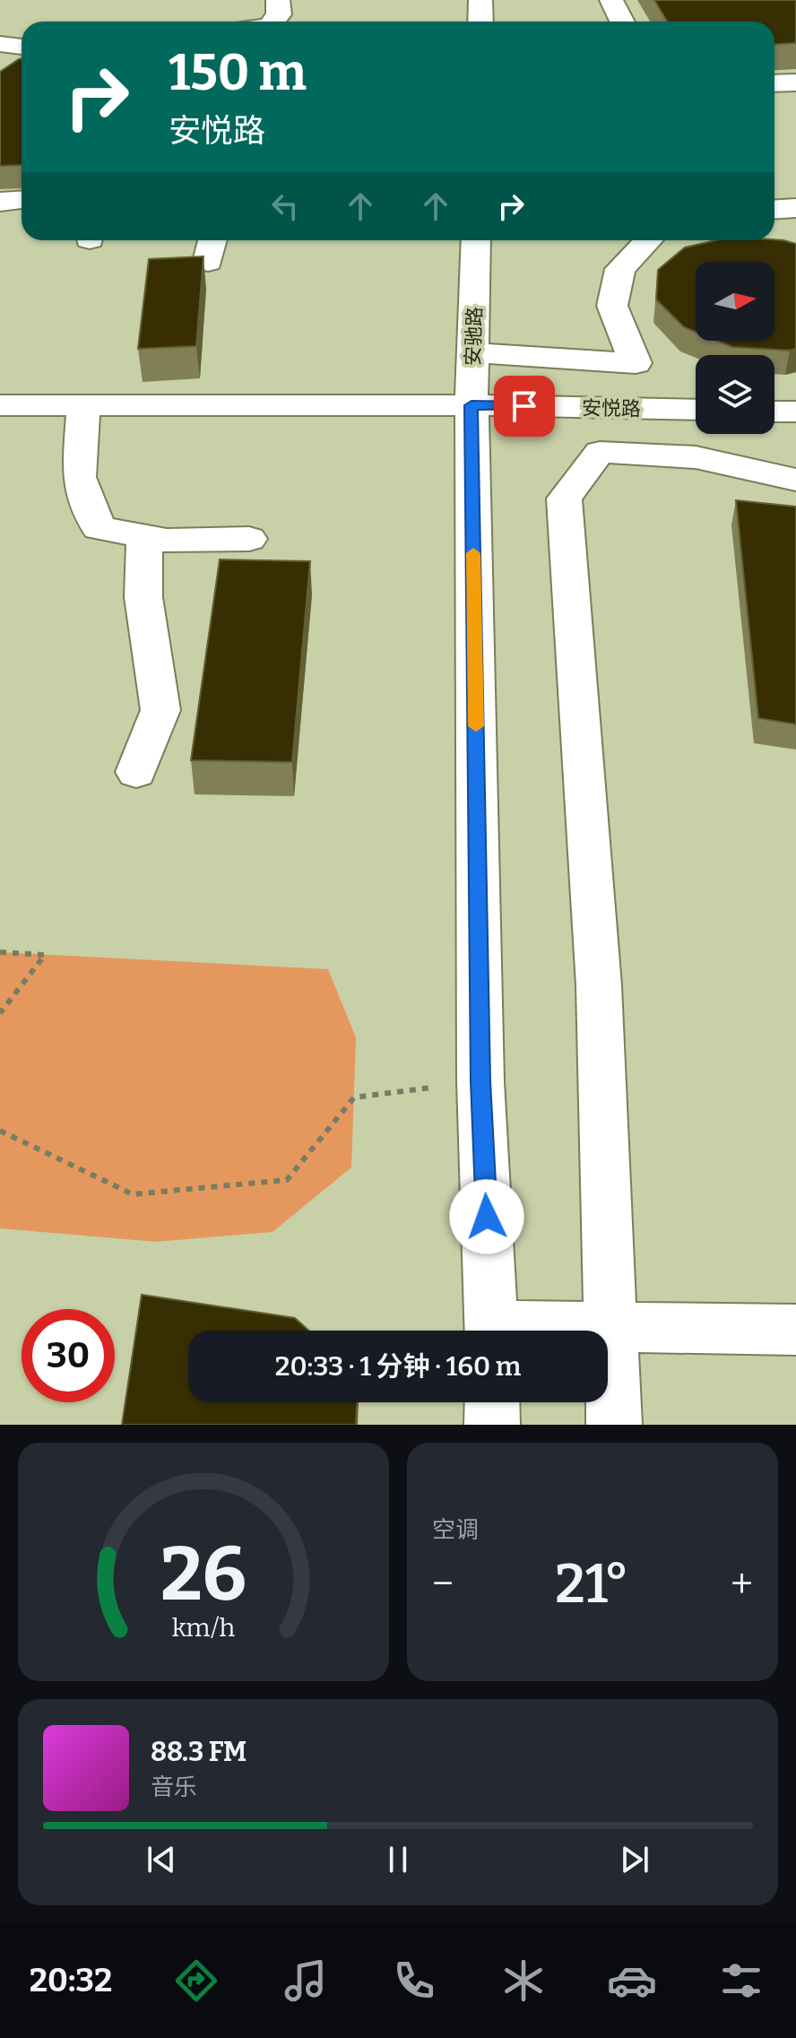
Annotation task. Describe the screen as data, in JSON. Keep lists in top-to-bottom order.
{
  "streets": {
    "street": ["安驰路", "安悦路"]
  },
  "crossings": [
    ["安驰路", "安悦路"]
  ],
  "north": "right",
  "page": {
    "turn": ["150 m", "安悦路"],
    "limit": "30",
    "trip": "20:33 · 1 分钟 · 160 m",
    "tile": "空调",
    "heat": ["−", "21°", "+"],
    "song": ["88.3 FM", "音乐"],
    "tabs": "20:32",
    "gauge": ["26", "km/h"]
  }
}
